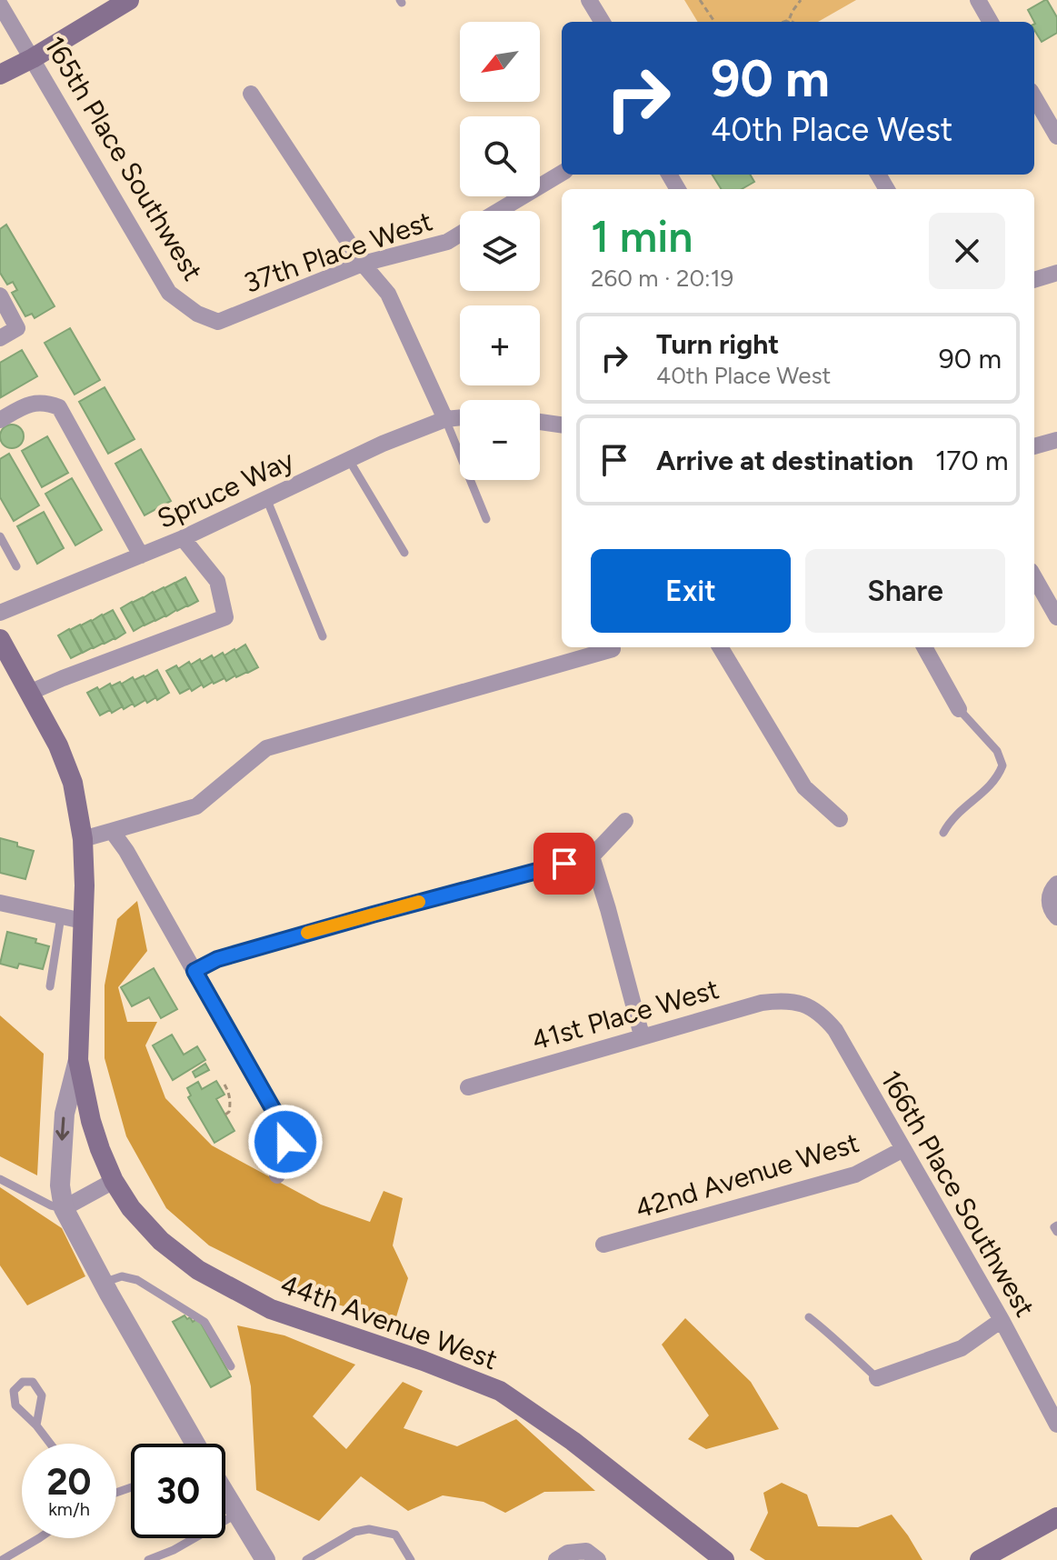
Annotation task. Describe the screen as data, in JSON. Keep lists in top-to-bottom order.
{
  "streets": {
    "main road": ["44th Avenue West"],
    "street": [
      "165th Place Southwest",
      "37th Place West",
      "Spruce Way",
      "41st Place West",
      "42nd Avenue West",
      "166th Place Southwest"
    ]
  },
  "crossings": [
    ["165th Place Southwest", "37th Place West"],
    ["41st Place West", "166th Place Southwest"],
    ["42nd Avenue West", "166th Place Southwest"]
  ],
  "north": "bottom left",
  "page": {
    "map_buttons": ["+", "−"],
    "turn": ["90 m", "40th Place West"],
    "heading": ["1 min", "260 m · 20:19"],
    "list": [
      {
        "name": "Turn right",
        "note": "40th Place West",
        "value": "90 m"
      },
      {
        "name": "Arrive at destination",
        "value": "170 m"
      }
    ],
    "buttons": ["Exit", "Share"],
    "speed": "20 km/h",
    "limit": "30"
  }
}
